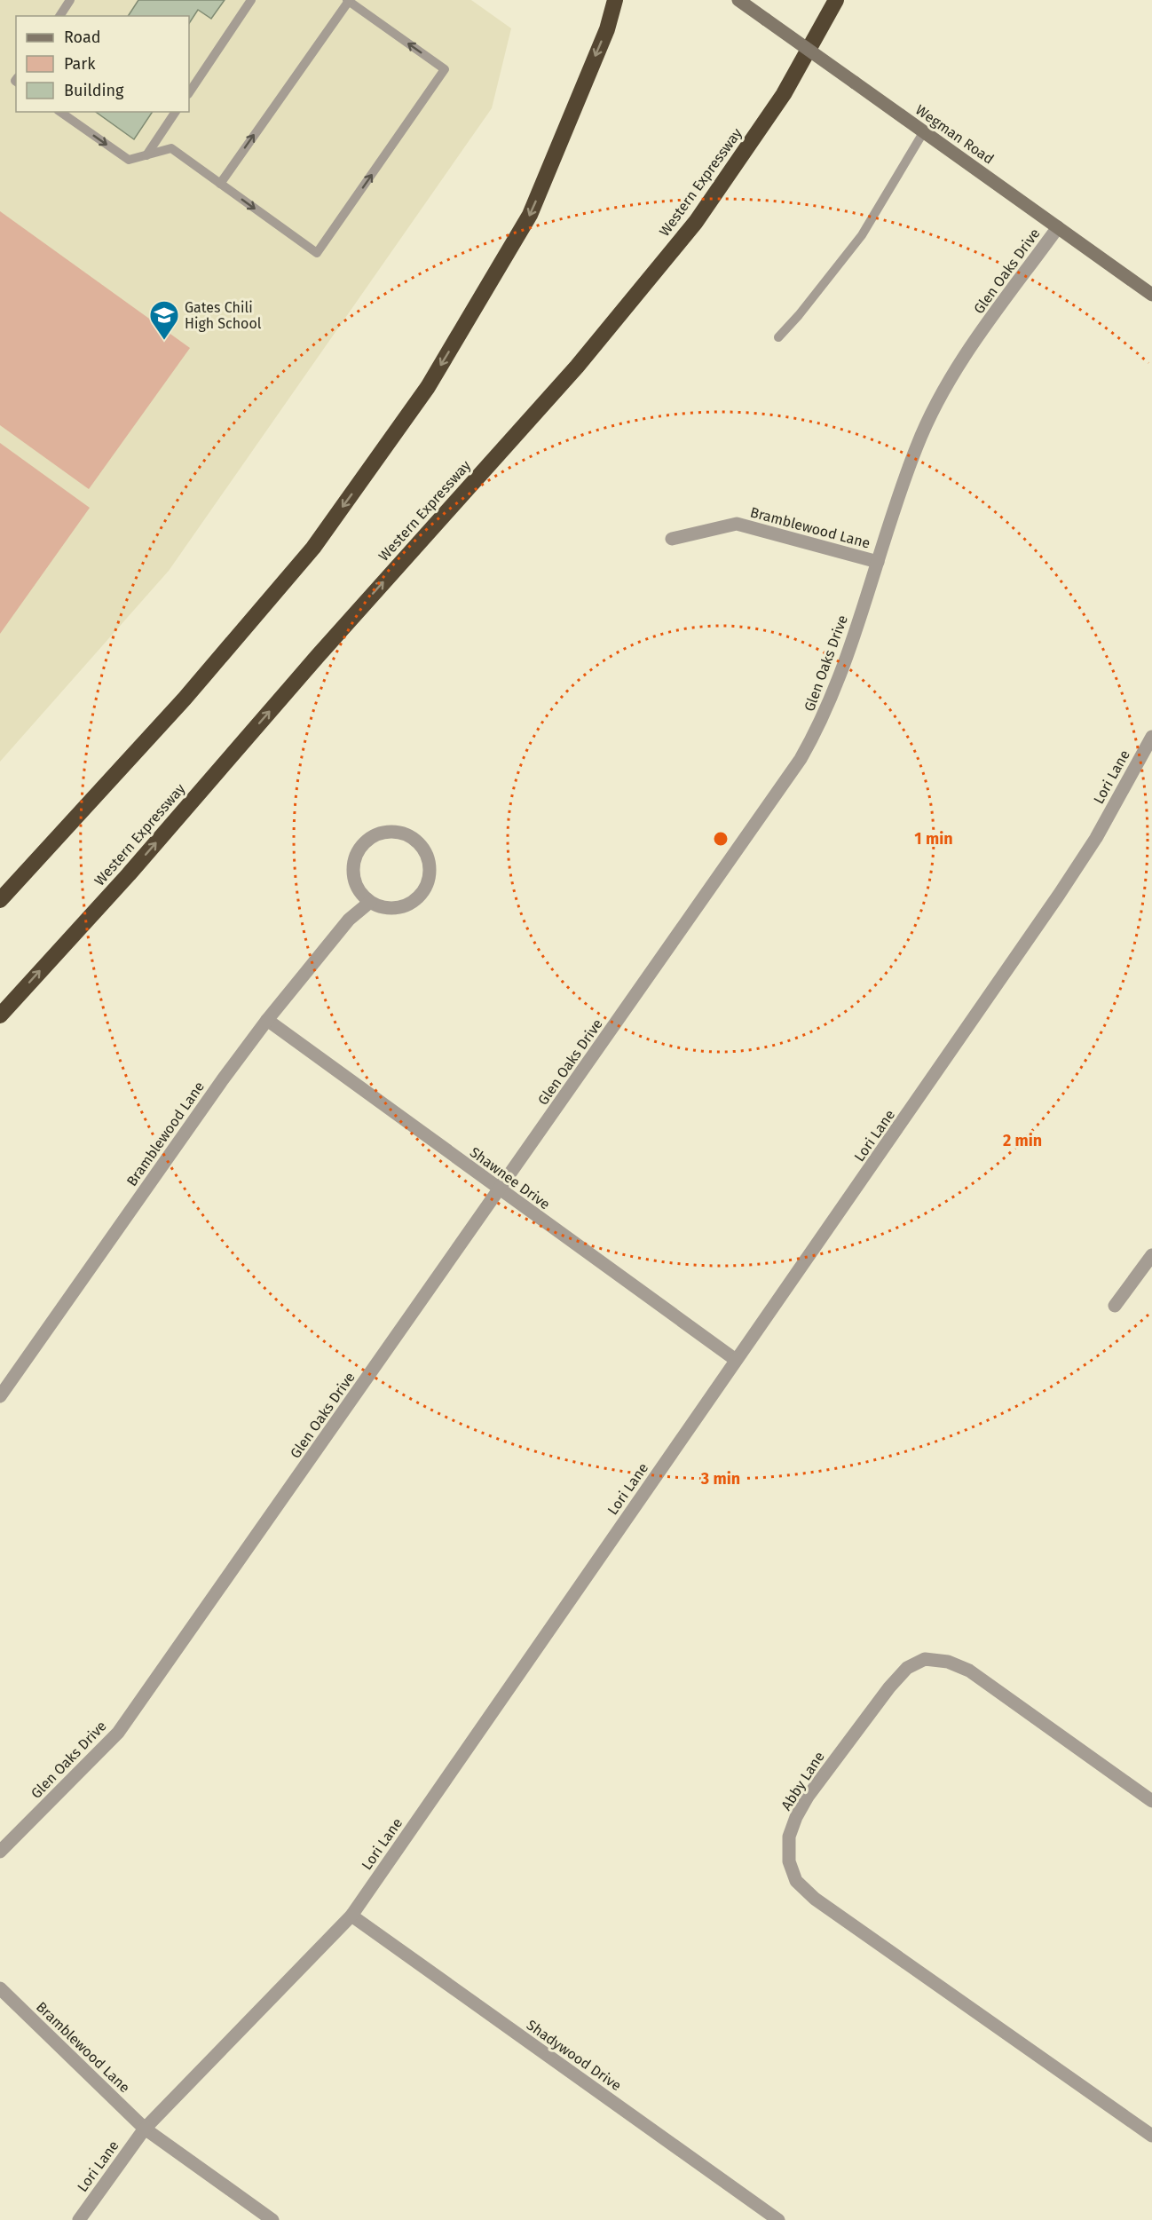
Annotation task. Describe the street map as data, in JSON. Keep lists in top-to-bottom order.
{
  "streets": {
    "highway": ["Western Expressway"],
    "street": [
      "Wegman Road",
      "Glen Oaks Drive",
      "Bramblewood Lane",
      "Lori Lane",
      "Shawnee Drive",
      "Abby Lane",
      "Shadywood Drive"
    ]
  },
  "crossings": [
    ["Wegman Road", "Glen Oaks Drive"],
    ["Glen Oaks Drive", "Bramblewood Lane"],
    ["Glen Oaks Drive", "Shawnee Drive"],
    ["Bramblewood Lane", "Lori Lane"],
    ["Bramblewood Lane", "Shawnee Drive"],
    ["Lori Lane", "Shawnee Drive"],
    ["Lori Lane", "Shadywood Drive"]
  ],
  "places": {
    "school or university": ["Gates Chili High School"]
  },
  "legend": ["Road", "Park", "Building"],
  "rings": ["1 min", "2 min", "3 min"]
}
